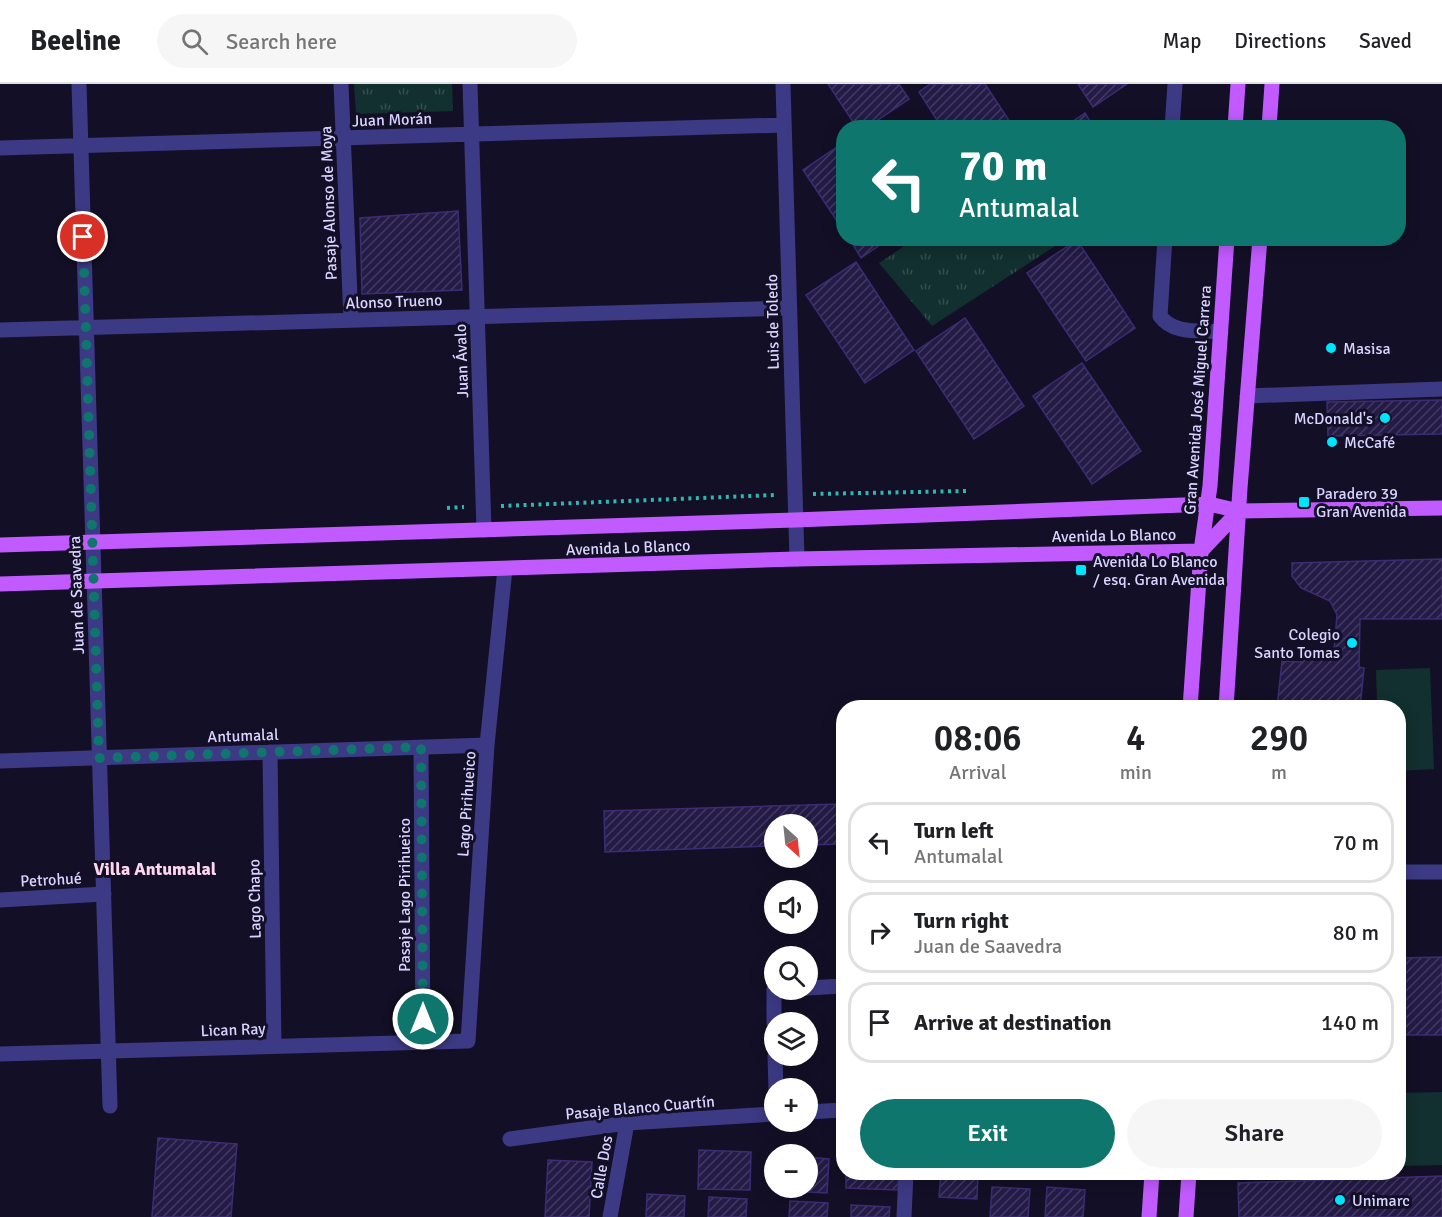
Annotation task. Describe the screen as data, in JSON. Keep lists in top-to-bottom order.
{
  "streets": {
    "main road": ["Gran Avenida José Miguel Carrera", "Avenida Lo Blanco"],
    "street": [
      "Juan Morán",
      "Pasaje Alonso de Moya",
      "Alonso Trueno",
      "Luis de Toledo",
      "Juan Ávalo",
      "Juan de Saavedra",
      "Antumalal",
      "Lago Pirihueico",
      "Petrohué",
      "Pasaje Lago Pirihueico",
      "Lago Chapo",
      "Lican Ray",
      "Pasaje Blanco Cuartín",
      "Calle Dos"
    ]
  },
  "crossings": [
    ["Juan Morán", "Pasaje Alonso de Moya"],
    ["Juan Morán", "Luis de Toledo"],
    ["Juan Morán", "Juan Ávalo"],
    ["Juan Morán", "Juan de Saavedra"],
    ["Pasaje Alonso de Moya", "Alonso Trueno"],
    ["Alonso Trueno", "Luis de Toledo"],
    ["Alonso Trueno", "Juan Ávalo"],
    ["Alonso Trueno", "Juan de Saavedra"],
    ["Luis de Toledo", "Avenida Lo Blanco"],
    ["Juan Ávalo", "Avenida Lo Blanco"],
    ["Gran Avenida José Miguel Carrera", "Avenida Lo Blanco"],
    ["Avenida Lo Blanco", "Juan de Saavedra"],
    ["Avenida Lo Blanco", "Lago Pirihueico"],
    ["Juan de Saavedra", "Antumalal"],
    ["Juan de Saavedra", "Petrohué"],
    ["Juan de Saavedra", "Lican Ray"],
    ["Antumalal", "Lago Pirihueico"],
    ["Antumalal", "Pasaje Lago Pirihueico"],
    ["Antumalal", "Lago Chapo"],
    ["Lago Pirihueico", "Lican Ray"],
    ["Pasaje Lago Pirihueico", "Lican Ray"],
    ["Lago Chapo", "Lican Ray"],
    ["Pasaje Blanco Cuartín", "Calle Dos"]
  ],
  "districts": ["Villa Antumalal"],
  "places": {
    "other": [
      "Masisa",
      "McDonald's",
      "McCafé",
      "Colegio Santo Tomas",
      "Unimarc"
    ],
    "transit": ["Paradero 39 Gran Avenida", "Avenida Lo Blanco / esq. Gran Avenida"]
  },
  "north": "bottom right",
  "page": {
    "header": "Beeline",
    "search": "Search here",
    "nav": ["Map", "Directions", "Saved"],
    "turn": ["70 m", "Antumalal"],
    "eta": [
      "08:06",
      "Arrival",
      "4",
      "min",
      "290",
      "m"
    ],
    "list": [
      {
        "name": "Turn left",
        "note": "Antumalal",
        "value": "70 m"
      },
      {
        "name": "Turn right",
        "note": "Juan de Saavedra",
        "value": "80 m"
      },
      {
        "name": "Arrive at destination",
        "value": "140 m"
      }
    ],
    "map_buttons": ["+", "−"],
    "buttons": ["Exit", "Share"]
  }
}
